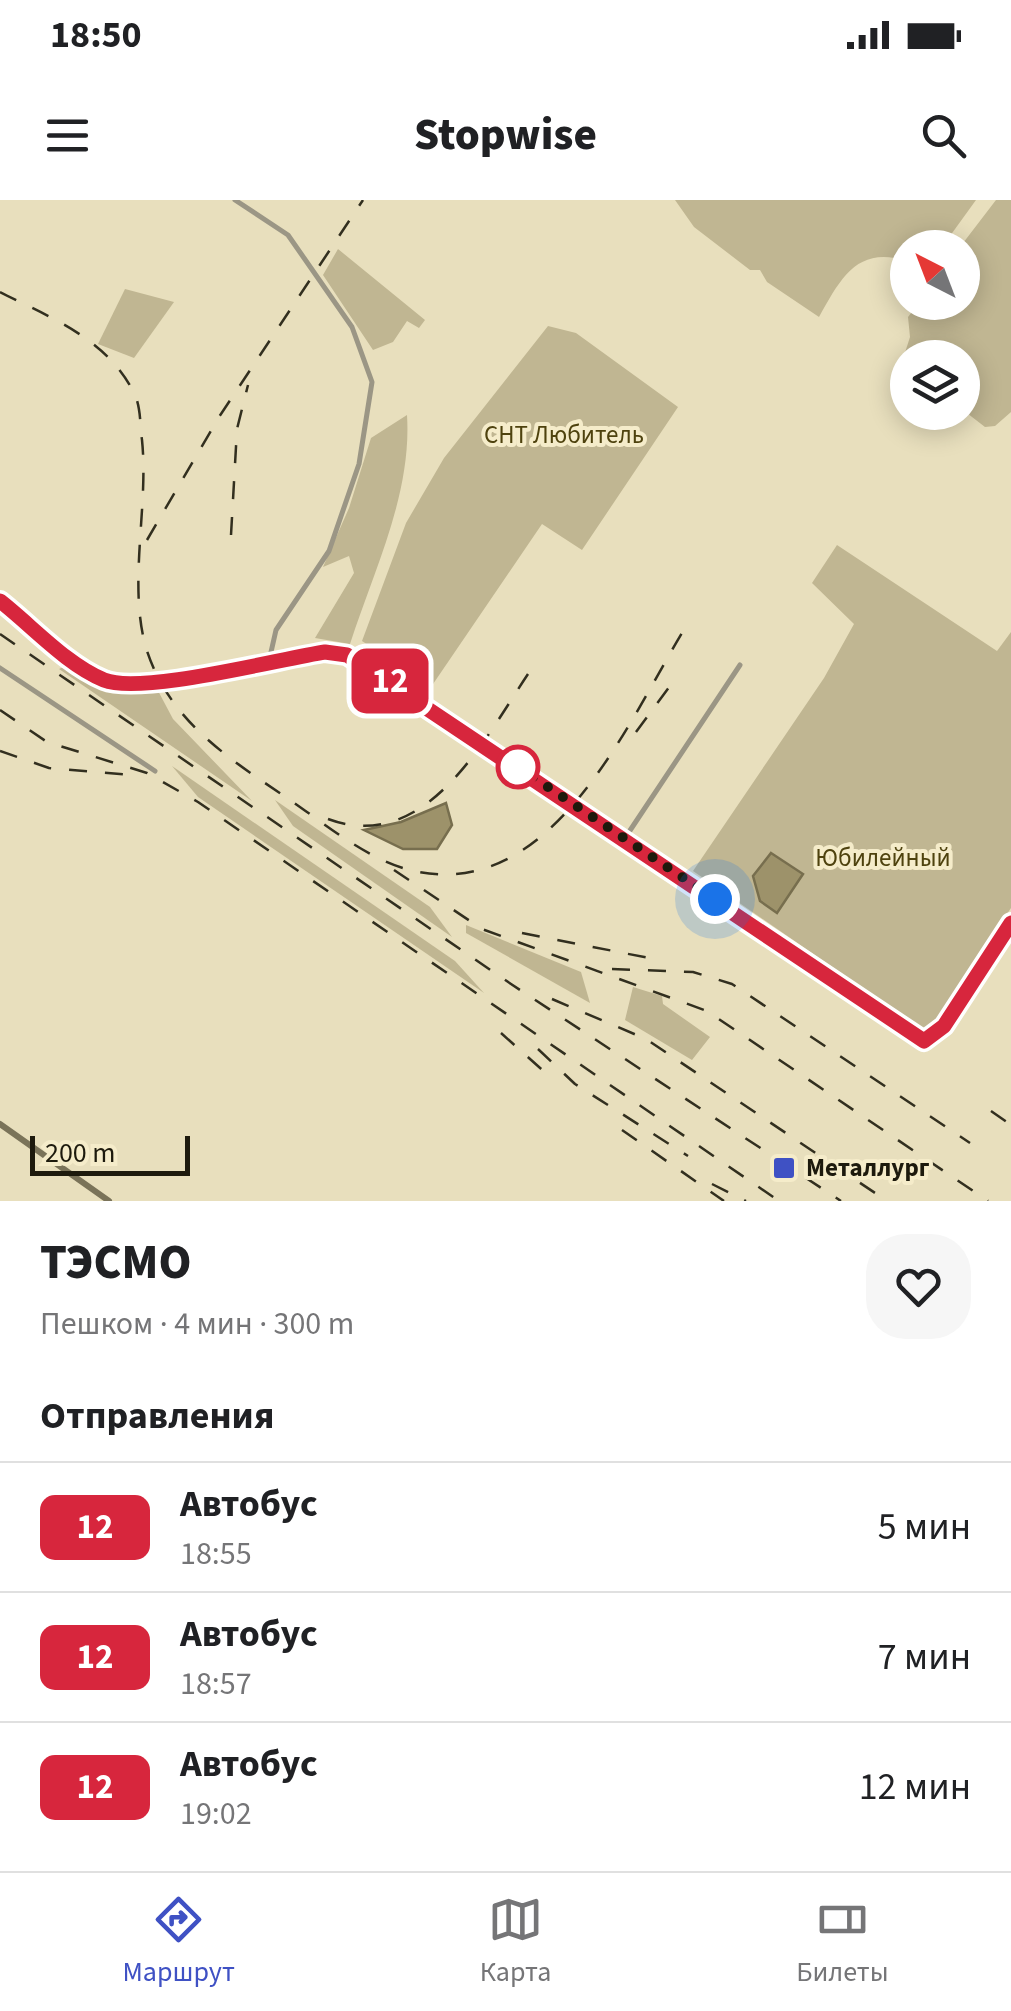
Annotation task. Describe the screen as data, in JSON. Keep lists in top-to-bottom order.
{
  "parks": ["СНТ Любитель", "Юбилейный"],
  "places": {
    "transit": ["Металлург"]
  },
  "lines": ["bus line 12"],
  "scale_bar": "200 m",
  "north": "top left",
  "page": {
    "status": "18:50",
    "header": "Stopwise",
    "on_map": "12",
    "scale": "200 m",
    "heading": [
      ["ТЭСМО", "Пешком · 4 мин · 300 m"],
      "Отправления"
    ],
    "list": [
      {
        "mark": "12",
        "name": "Автобус",
        "note": "18:55",
        "value": "5 мин"
      },
      {
        "mark": "12",
        "name": "Автобус",
        "note": "18:57",
        "value": "7 мин"
      },
      {
        "mark": "12",
        "name": "Автобус",
        "note": "19:02",
        "value": "12 мин"
      }
    ],
    "tabs": ["Маршрут", "Карта", "Билеты"]
  }
}
